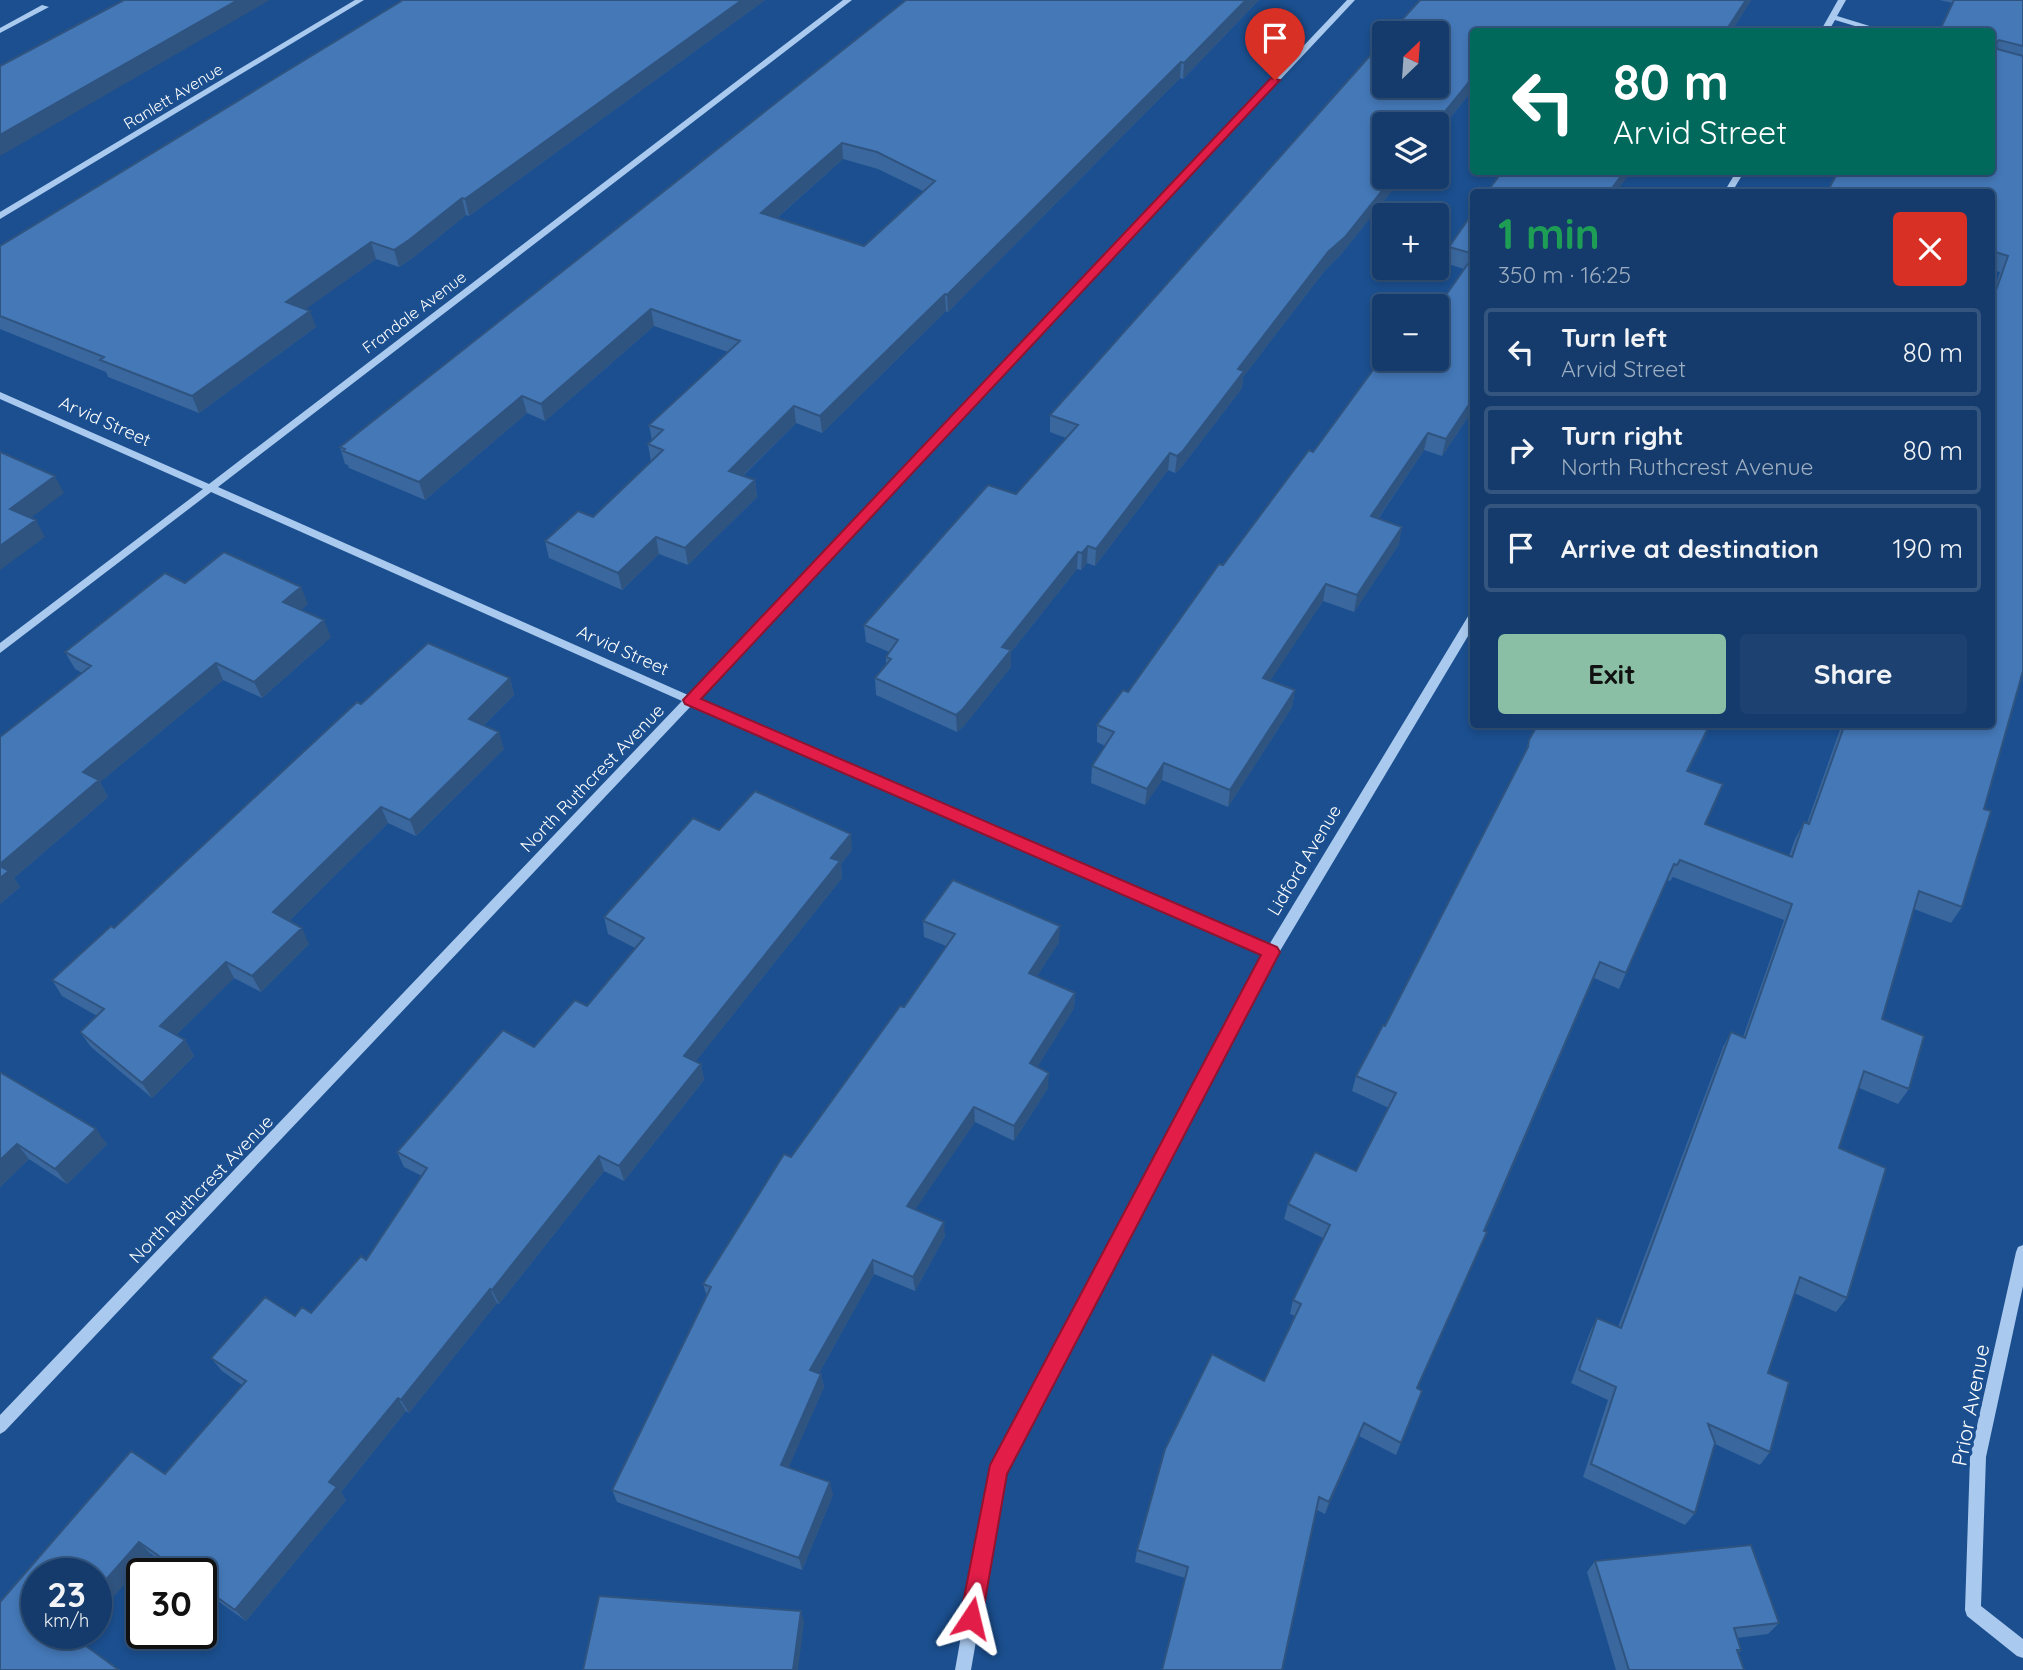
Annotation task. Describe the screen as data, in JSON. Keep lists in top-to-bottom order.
{
  "streets": {
    "street": [
      "Ranlett Avenue",
      "Frandale Avenue",
      "Arvid Street",
      "North Ruthcrest Avenue",
      "Lidford Avenue",
      "Prior Avenue"
    ]
  },
  "crossings": [
    ["Frandale Avenue", "Arvid Street"],
    ["Arvid Street", "North Ruthcrest Avenue"],
    ["Arvid Street", "Lidford Avenue"]
  ],
  "north": "top right",
  "page": {
    "map_buttons": ["+", "−"],
    "turn": ["80 m", "Arvid Street"],
    "heading": ["1 min", "350 m · 16:25"],
    "list": [
      {
        "name": "Turn left",
        "note": "Arvid Street",
        "value": "80 m"
      },
      {
        "name": "Turn right",
        "note": "North Ruthcrest Avenue",
        "value": "80 m"
      },
      {
        "name": "Arrive at destination",
        "value": "190 m"
      }
    ],
    "buttons": ["Exit", "Share"],
    "speed": "23 km/h",
    "limit": "30"
  }
}
